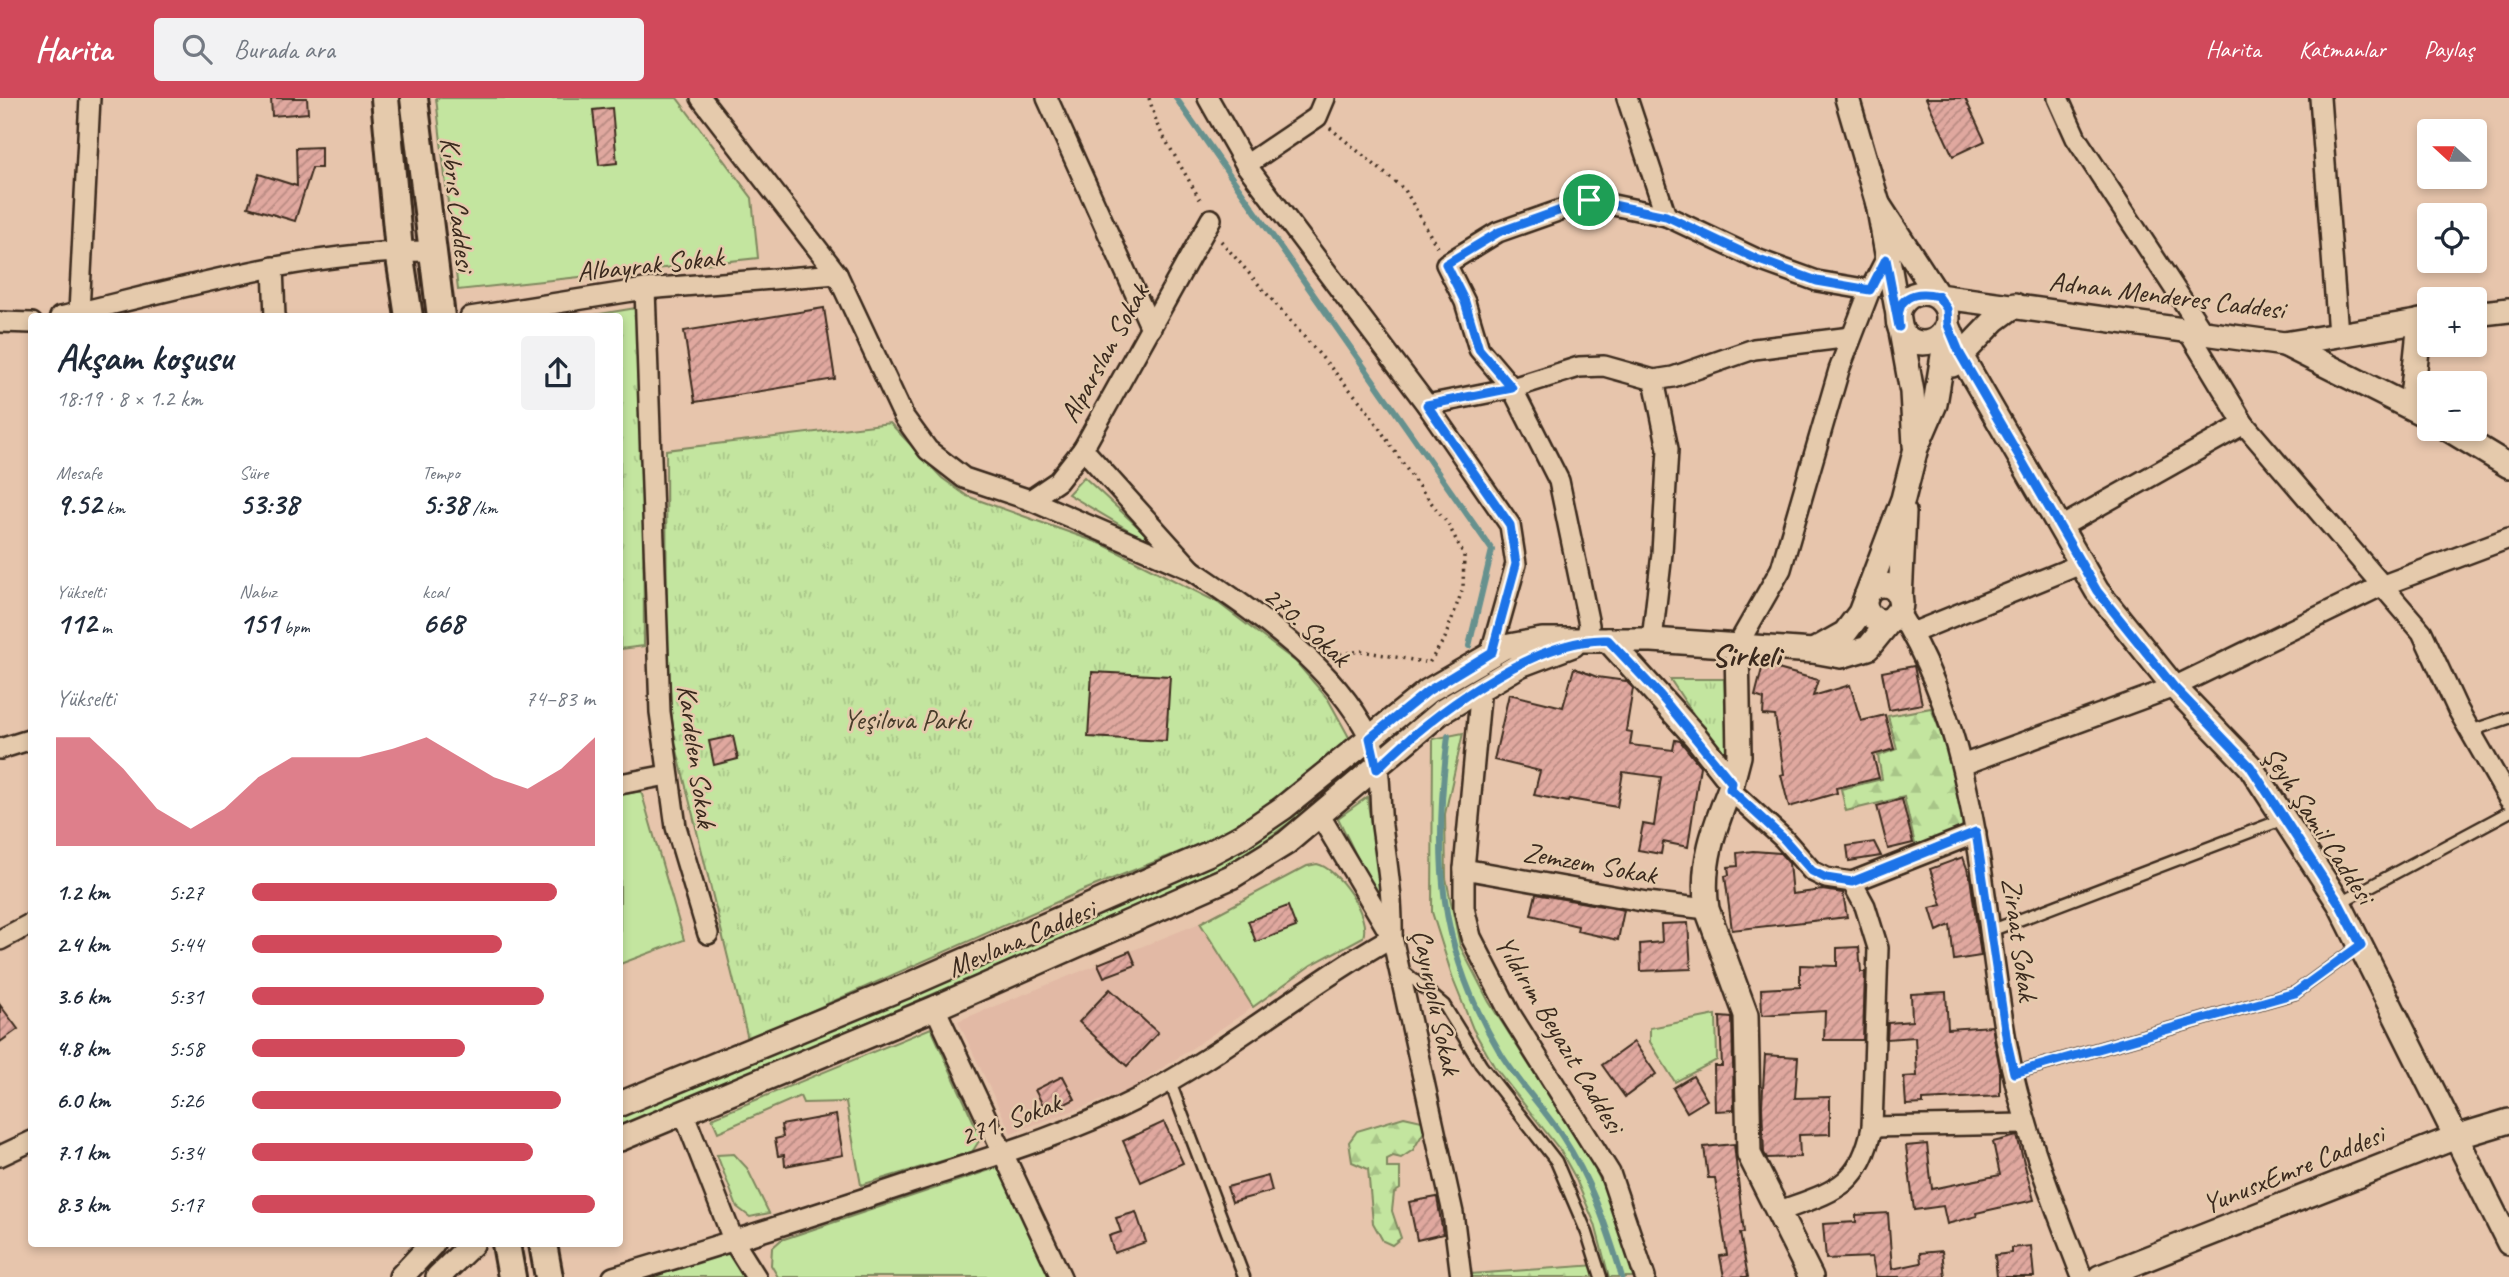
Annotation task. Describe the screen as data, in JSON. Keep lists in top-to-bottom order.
{
  "streets": {
    "main road": ["Kıbrıs Caddesi"],
    "street": [
      "Albayrak Sokak",
      "Adnan Menderes Caddesi",
      "Alparslan Sokak",
      "270. Sokak",
      "Kardelen Sokak",
      "Şeyh Şamil Caddesi",
      "Zemzem Sokak",
      "Mevlana Caddesi",
      "Ziraat Sokak",
      "Çayıryolu Sokak",
      "Yıldırım Beyazıt Caddesi",
      "271. Sokak",
      "YunusxEmre Caddesi"
    ]
  },
  "crossings": [
    ["Albayrak Sokak", "Kardelen Sokak"],
    ["Adnan Menderes Caddesi", "Şeyh Şamil Caddesi"],
    ["270. Sokak", "Çayıryolu Sokak"],
    ["Şeyh Şamil Caddesi", "YunusxEmre Caddesi"],
    ["Zemzem Sokak", "Yıldırım Beyazıt Caddesi"],
    ["Mevlana Caddesi", "Çayıryolu Sokak"],
    ["Mevlana Caddesi", "Yıldırım Beyazıt Caddesi"],
    ["Çayıryolu Sokak", "271. Sokak"]
  ],
  "districts": ["Sirkeli"],
  "parks": ["Yeşilova Parkı"],
  "north": "left",
  "page": {
    "header": "Harita",
    "search": "Burada ara",
    "nav": ["Harita", "Katmanlar", "Paylaş"],
    "map_buttons": ["+", "−"],
    "heading": ["Akşam koşusu", "18:19 · 8 × 1.2 km"],
    "stats": [
      ["Mesafe", "9.52 km"],
      ["Süre", "53:38"],
      ["Tempo", "5:38 /km"],
      ["Yükselti", "112 m"],
      ["Nabız", "151 bpm"],
      ["kcal", "668"]
    ],
    "chart": ["Yükselti", "74–83 m"],
    "list": [
      {
        "name": "1.2 km",
        "note": "5:27"
      },
      {
        "name": "2.4 km",
        "note": "5:44"
      },
      {
        "name": "3.6 km",
        "note": "5:31"
      },
      {
        "name": "4.8 km",
        "note": "5:58"
      },
      {
        "name": "6.0 km",
        "note": "5:26"
      },
      {
        "name": "7.1 km",
        "note": "5:34"
      },
      {
        "name": "8.3 km",
        "note": "5:17"
      }
    ]
  }
}
